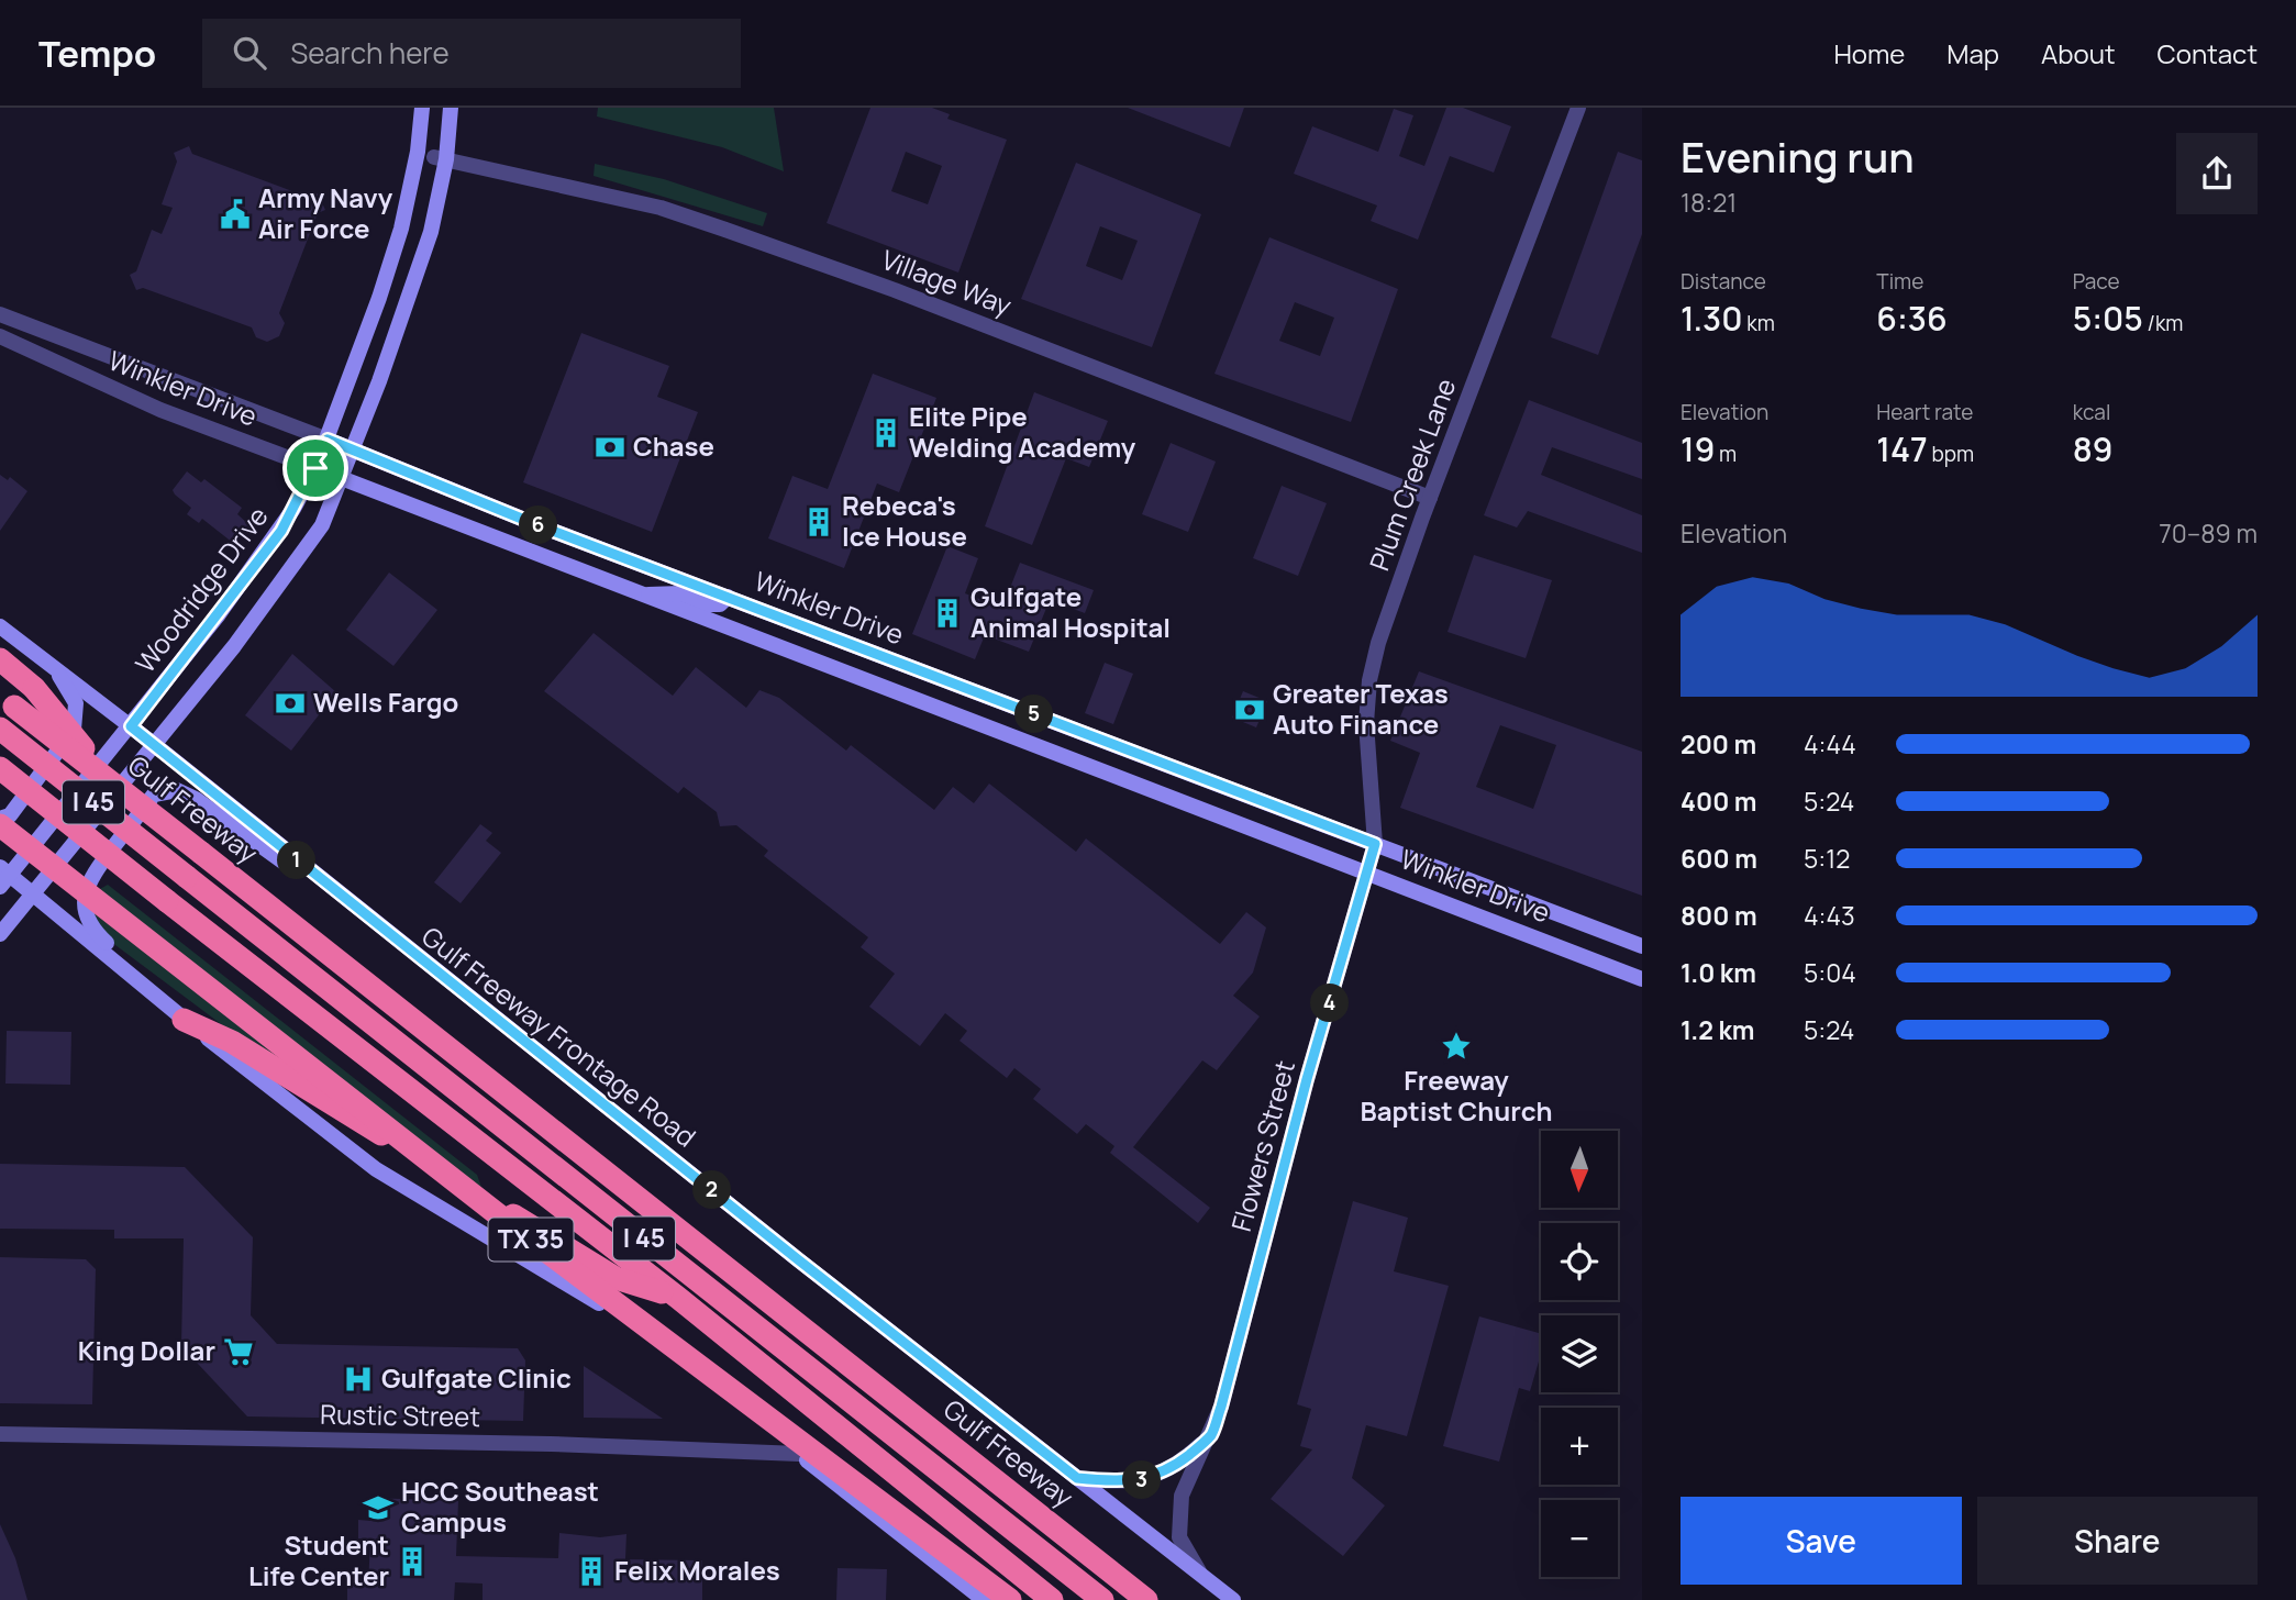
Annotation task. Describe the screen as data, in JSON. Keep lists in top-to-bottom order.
{
  "streets": {
    "highway": ["I 45", "Gulf Freeway", "TX 35"],
    "main road": ["Winkler Drive", "Woodridge Drive", "Gulf Freeway Frontage Road"],
    "street": [
      "Village Way",
      "Plum Creek Lane",
      "Flowers Street",
      "Rustic Street"
    ]
  },
  "crossings": [
    ["Village Way", "Plum Creek Lane"],
    ["Winkler Drive", "Plum Creek Lane"],
    ["Winkler Drive", "Woodridge Drive"],
    ["Winkler Drive", "Flowers Street"],
    ["Plum Creek Lane", "Flowers Street"],
    ["Woodridge Drive", "Gulf Freeway Frontage Road"],
    ["Gulf Freeway Frontage Road", "Flowers Street"]
  ],
  "places": {
    "public building": ["Army Navy Air Force"],
    "building": [
      "Elite Pipe Welding Academy",
      "Rebeca's Ice House",
      "Gulfgate Animal Hospital",
      "Student Life Center",
      "Felix Morales"
    ],
    "bank": ["Chase", "Wells Fargo", "Greater Texas Auto Finance"],
    "place": ["Freeway Baptist Church"],
    "supermarket": ["King Dollar"],
    "hospital": ["Gulfgate Clinic"],
    "school or university": ["HCC Southeast Campus"]
  },
  "north": "bottom",
  "page": {
    "header": "Tempo",
    "search": "Search here",
    "nav": [
      "Home",
      "Map",
      "About",
      "Contact"
    ],
    "heading": ["Evening run", "18:21"],
    "stats": [
      ["Distance", "1.30 km"],
      ["Time", "6:36"],
      ["Pace", "5:05 /km"],
      ["Elevation", "19 m"],
      ["Heart rate", "147 bpm"],
      ["kcal", "89"]
    ],
    "chart": ["Elevation", "70–89 m"],
    "pins": [
      "6",
      "5",
      "1",
      "4",
      "2",
      "3"
    ],
    "list": [
      {
        "name": "200 m",
        "note": "4:44"
      },
      {
        "name": "400 m",
        "note": "5:24"
      },
      {
        "name": "600 m",
        "note": "5:12"
      },
      {
        "name": "800 m",
        "note": "4:43"
      },
      {
        "name": "1.0 km",
        "note": "5:04"
      },
      {
        "name": "1.2 km",
        "note": "5:24"
      }
    ],
    "map_buttons": ["+", "−"],
    "buttons": ["Save", "Share"]
  }
}
